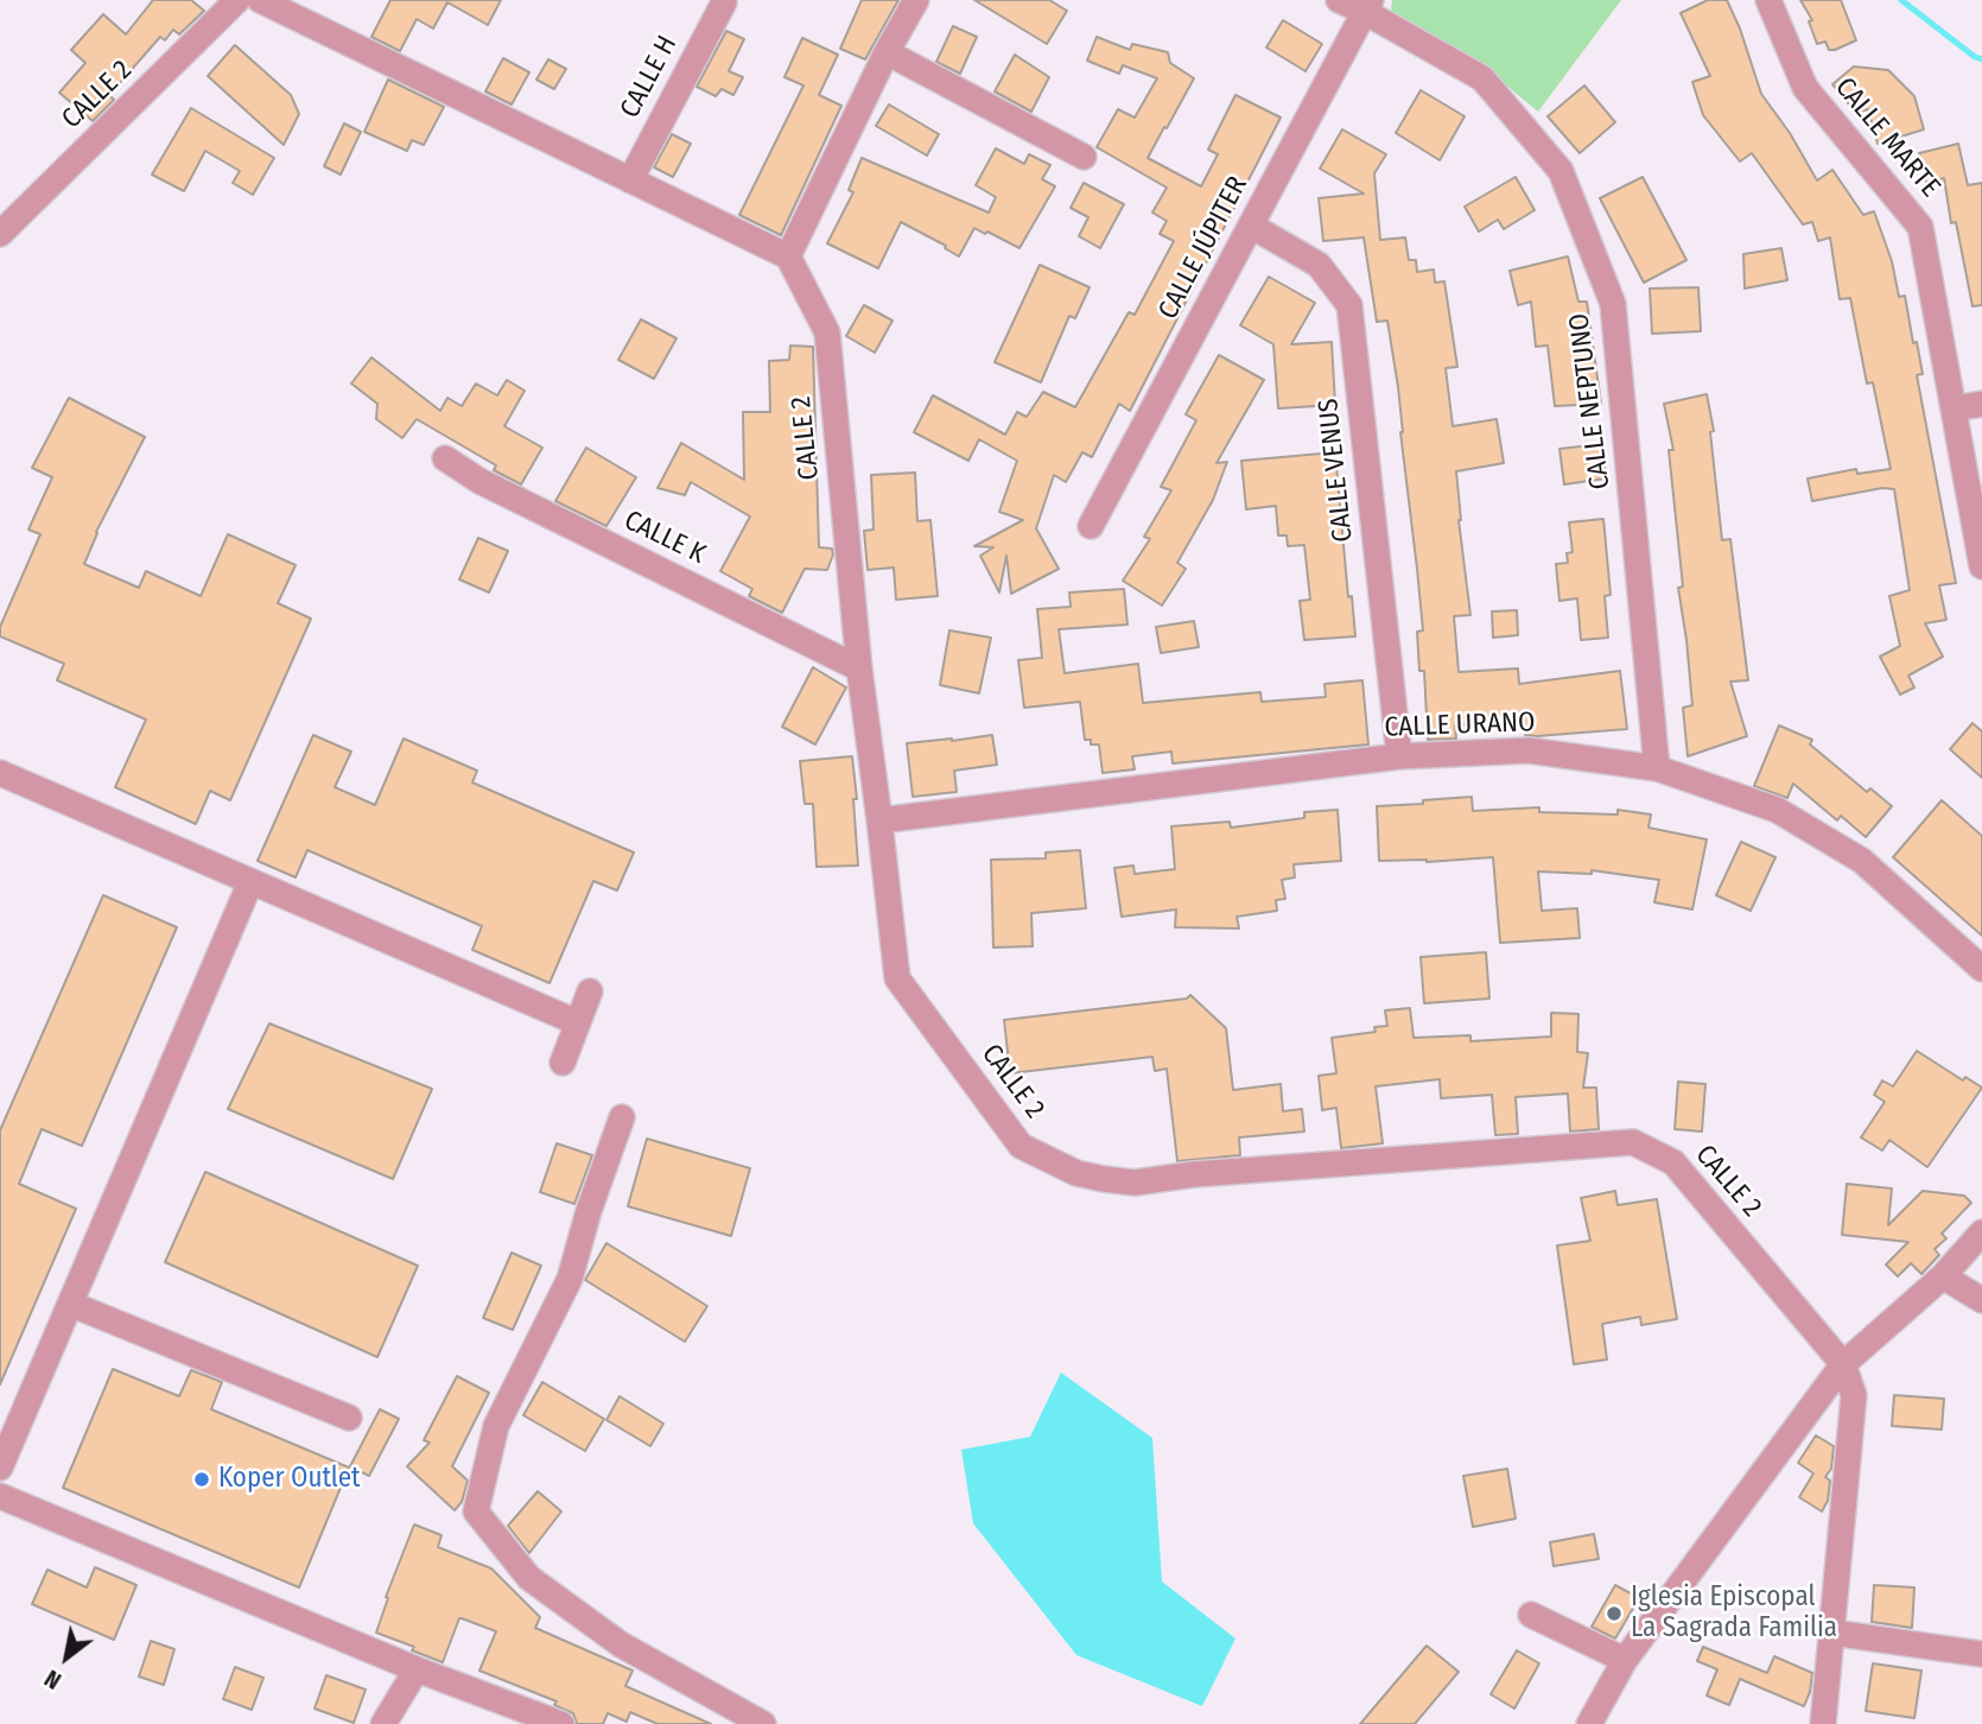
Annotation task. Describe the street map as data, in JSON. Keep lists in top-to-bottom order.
{
  "streets": {
    "street": [
      "CALLE H",
      "CALLE 2",
      "CALLE MARTE",
      "CALLE JÚPITER",
      "CALLE NEPTUNO",
      "CALLE VENUS",
      "CALLE K",
      "CALLE URANO"
    ]
  },
  "crossings": [
    ["CALLE 2", "CALLE K"],
    ["CALLE 2", "CALLE URANO"],
    ["CALLE JÚPITER", "CALLE NEPTUNO"],
    ["CALLE JÚPITER", "CALLE VENUS"],
    ["CALLE NEPTUNO", "CALLE URANO"],
    ["CALLE VENUS", "CALLE URANO"]
  ],
  "places": ["Koper Outlet", "Iglesia Episcopal La Sagrada Familia"],
  "north": "bottom left"
}
